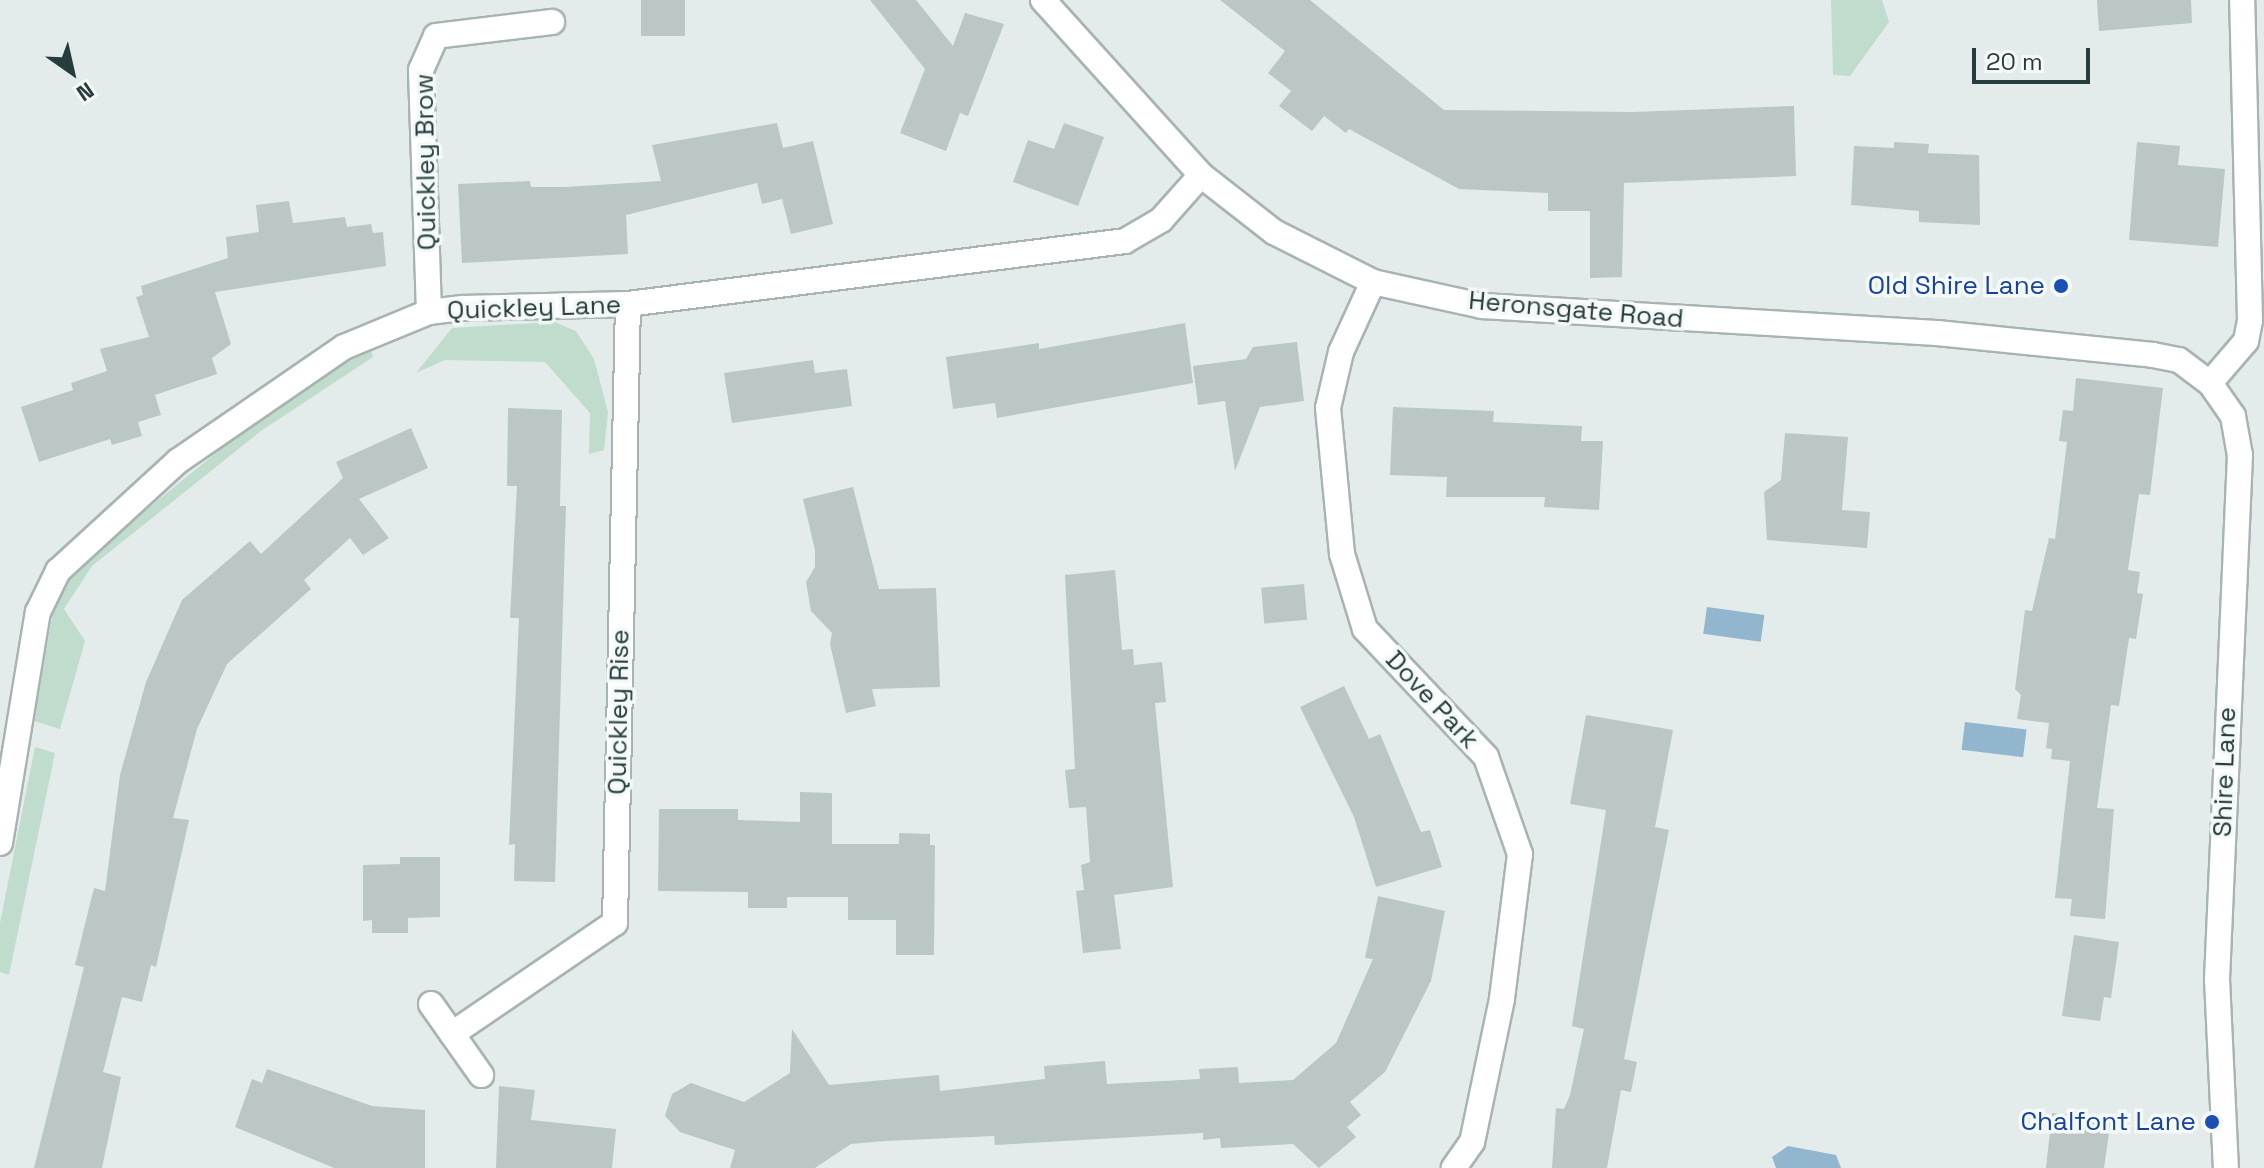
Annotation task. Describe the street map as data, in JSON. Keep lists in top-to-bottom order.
{
  "streets": {
    "street": [
      "Quickley Brow",
      "Quickley Lane",
      "Heronsgate Road",
      "Dove Park",
      "Quickley Rise",
      "Shire Lane"
    ]
  },
  "crossings": [
    ["Quickley Brow", "Quickley Lane"],
    ["Quickley Lane", "Heronsgate Road"],
    ["Quickley Lane", "Quickley Rise"],
    ["Heronsgate Road", "Dove Park"],
    ["Heronsgate Road", "Shire Lane"]
  ],
  "places": ["Old Shire Lane", "Chalfont Lane"],
  "scale_bar": "20 m",
  "north": "bottom right"
}
